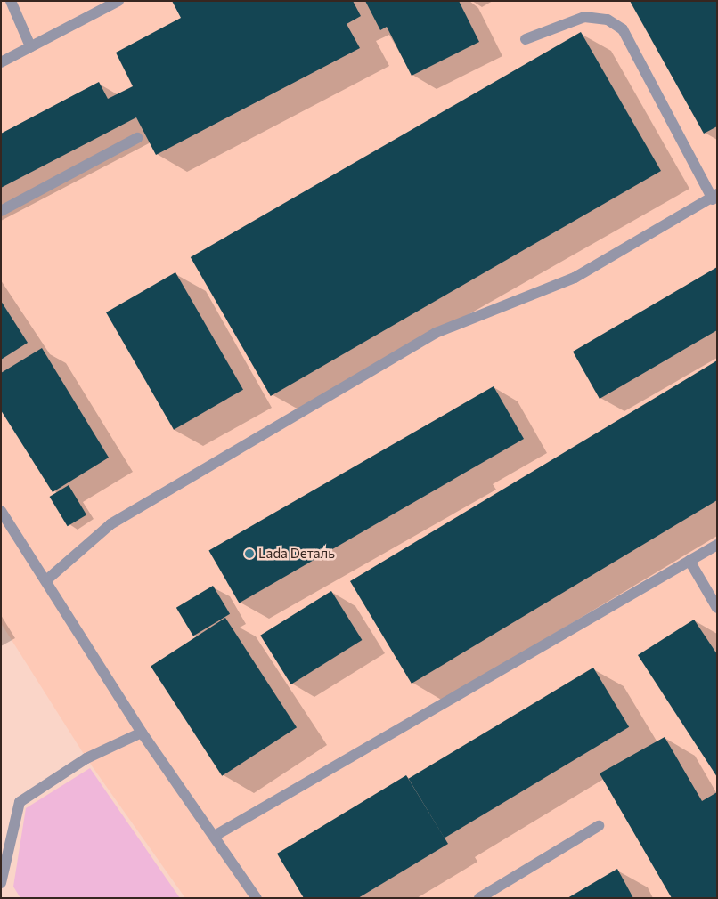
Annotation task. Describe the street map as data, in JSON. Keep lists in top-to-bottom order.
{
  "places": ["Lada Dеталь"]
}
